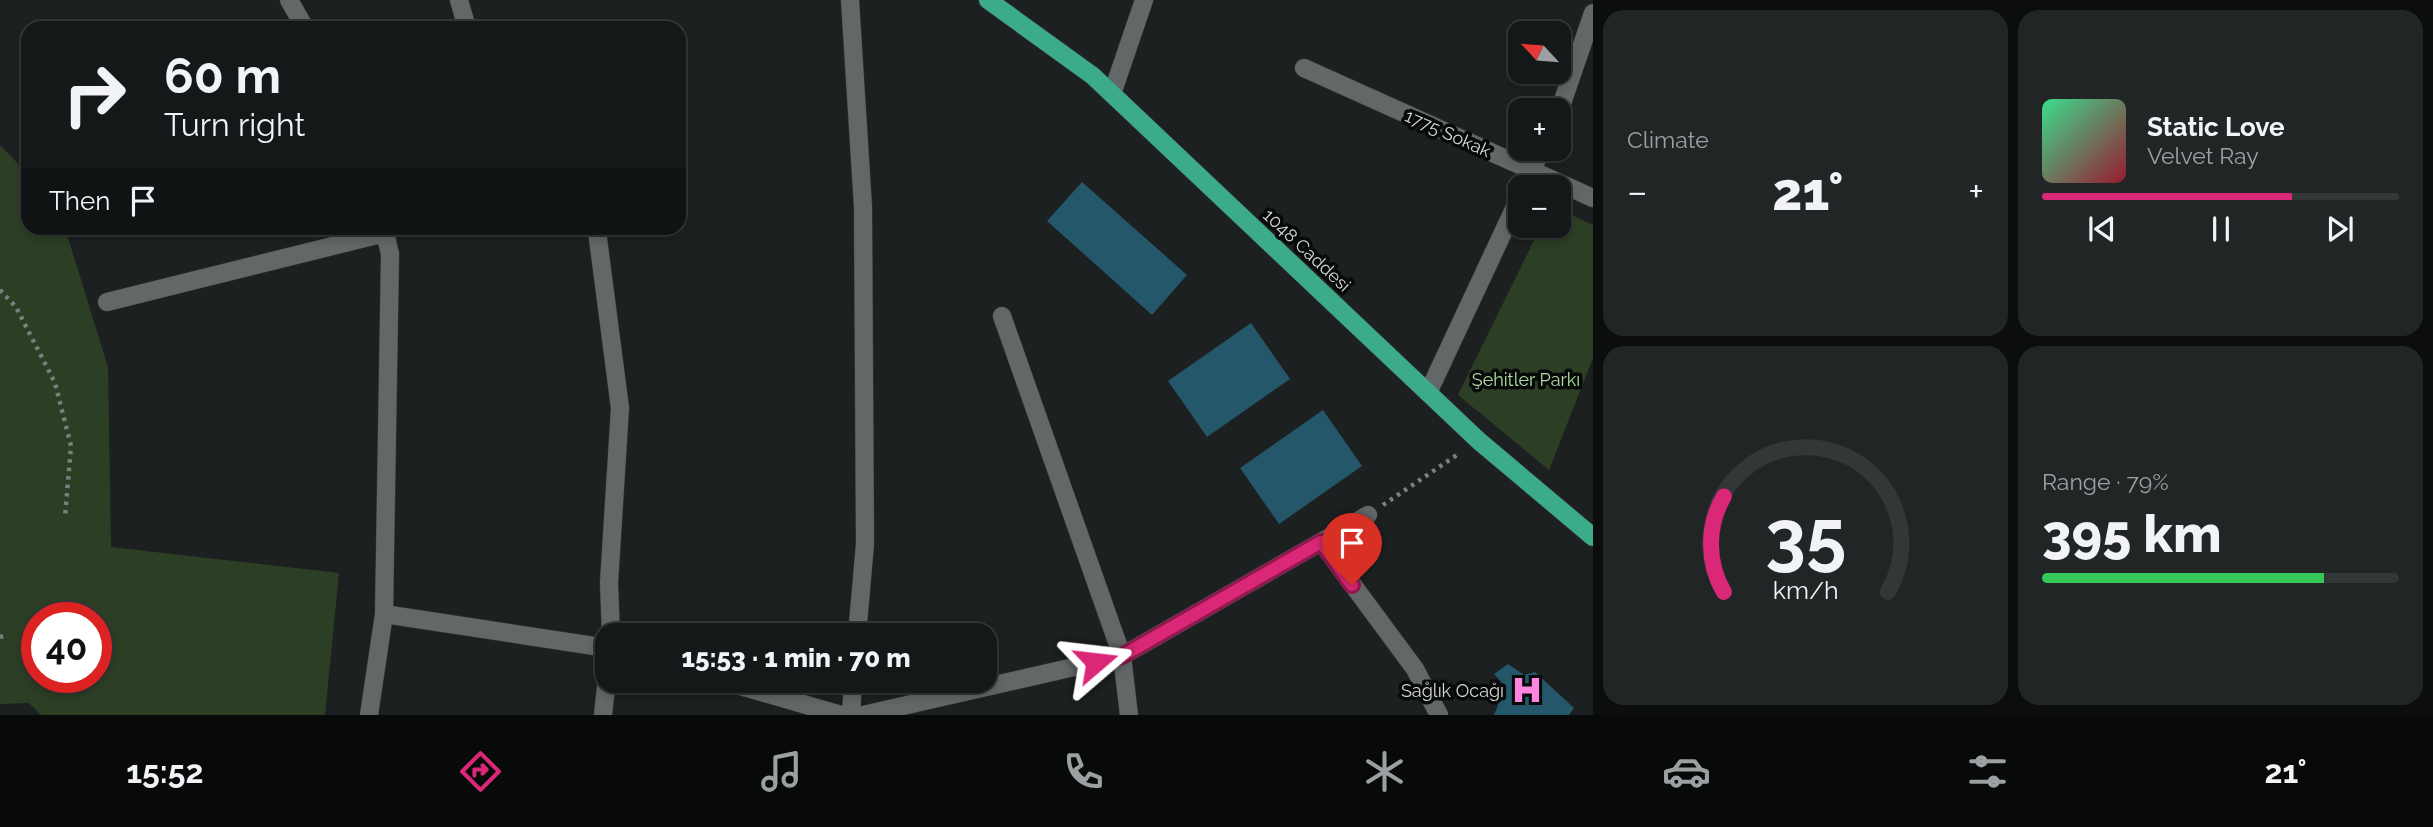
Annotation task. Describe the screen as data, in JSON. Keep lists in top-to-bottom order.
{
  "streets": {
    "main road": ["1048 Caddesi"],
    "street": ["1775 Sokak"]
  },
  "parks": ["Şehitler Parkı"],
  "places": {
    "hospital": ["Sağlık Ocağı"]
  },
  "north": "top left",
  "page": {
    "tile": [
      "Climate",
      ["Range · 79%", "395 km"]
    ],
    "map_buttons": ["+", "−"],
    "turn": ["60 m", "Turn right"],
    "song": ["Static Love", "Velvet Ray"],
    "heat": ["−", "21°", "+"],
    "then": "Then",
    "limit": "40",
    "trip": "15:53 · 1 min · 70 m",
    "tabs": ["15:52", "21°"],
    "gauge": ["35", "km/h"]
  }
}
